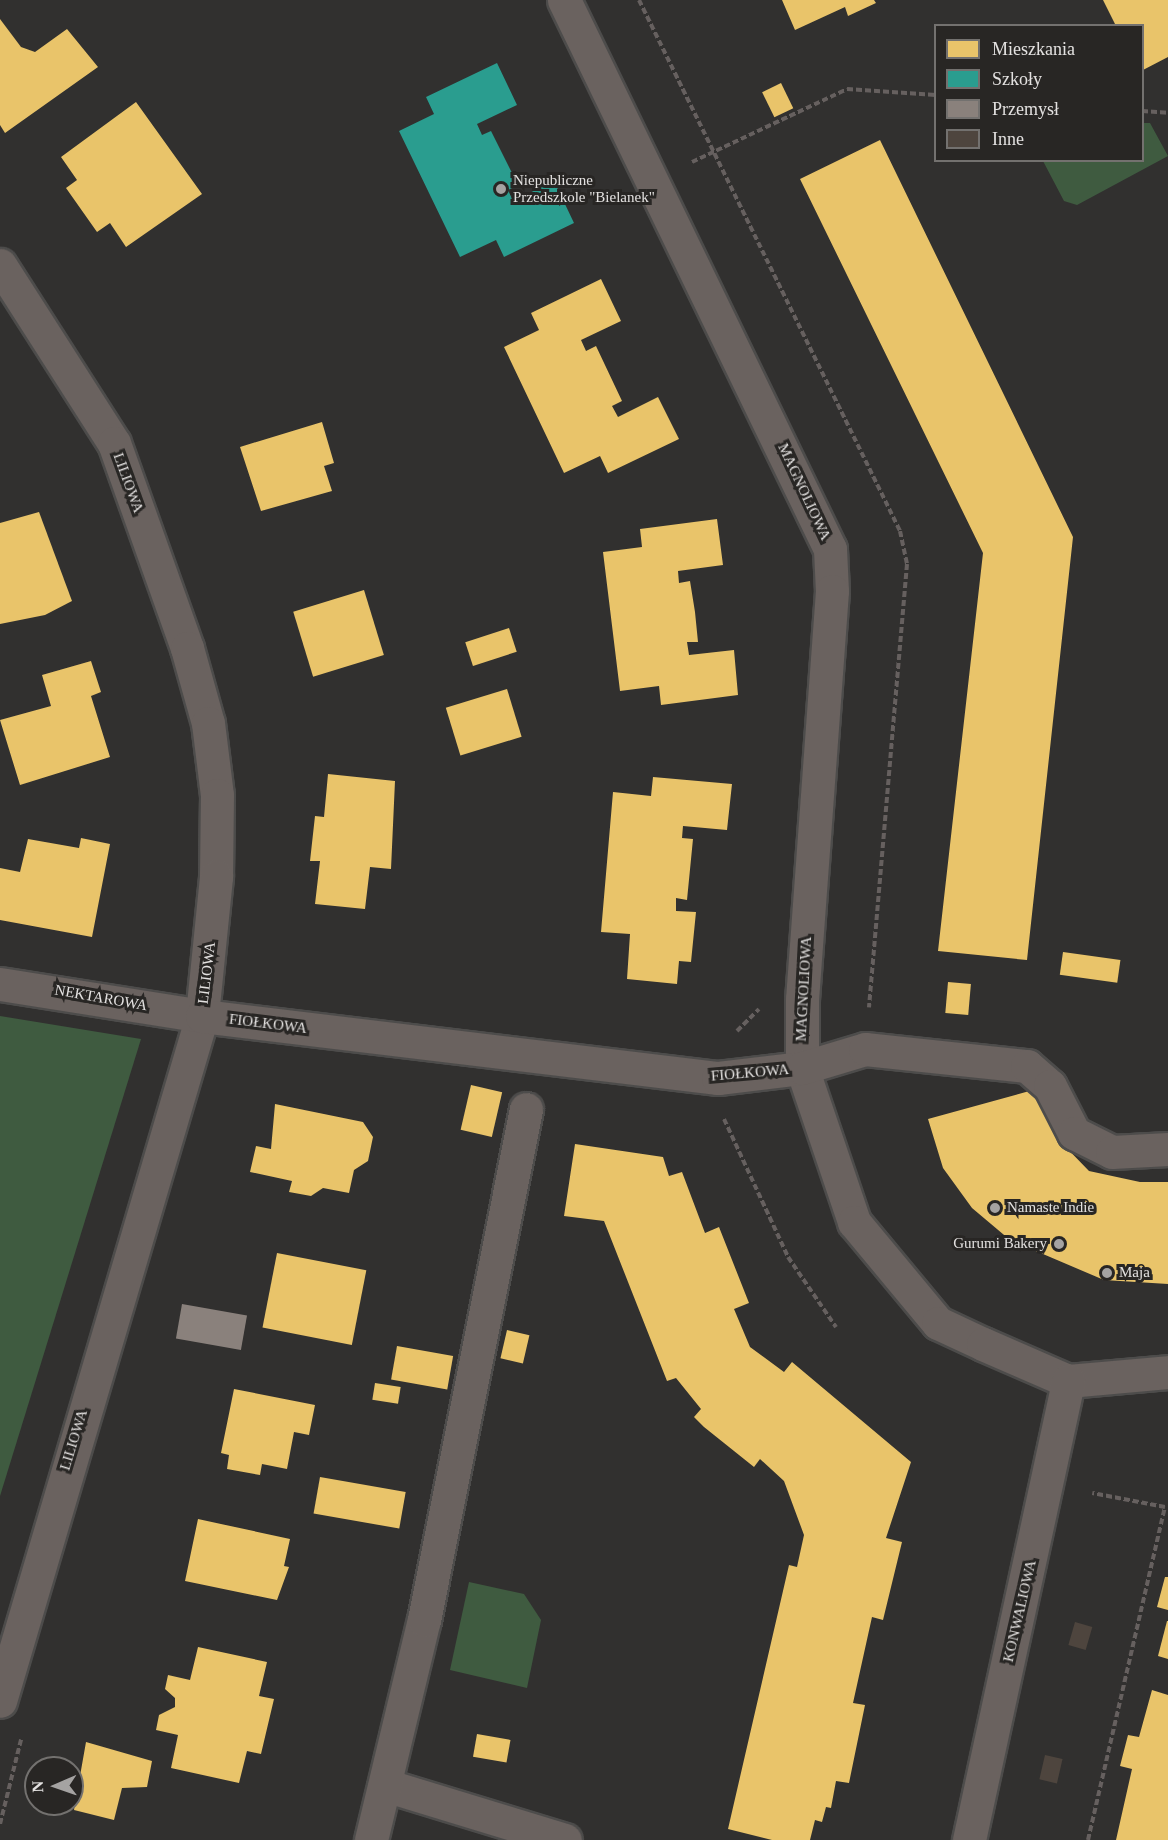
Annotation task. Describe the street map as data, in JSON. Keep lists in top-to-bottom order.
{
  "streets": {
    "street": [
      "LILIOWA",
      "MAGNOLIOWA",
      "NEKTAROWA",
      "FIOŁKOWA",
      "KONWALIOWA"
    ]
  },
  "crossings": [
    ["LILIOWA", "NEKTAROWA"],
    ["LILIOWA", "FIOŁKOWA"],
    ["MAGNOLIOWA", "FIOŁKOWA"],
    ["NEKTAROWA", "FIOŁKOWA"],
    ["FIOŁKOWA", "KONWALIOWA"]
  ],
  "places": [
    "Niepubliczne Przedszkole \"Bielanek\"",
    "Namaste Indie",
    "Gurumi Bakery",
    "Maja"
  ],
  "legend": [
    "Mieszkania",
    "Szkoły",
    "Przemysł",
    "Inne"
  ],
  "north": "left"
}
